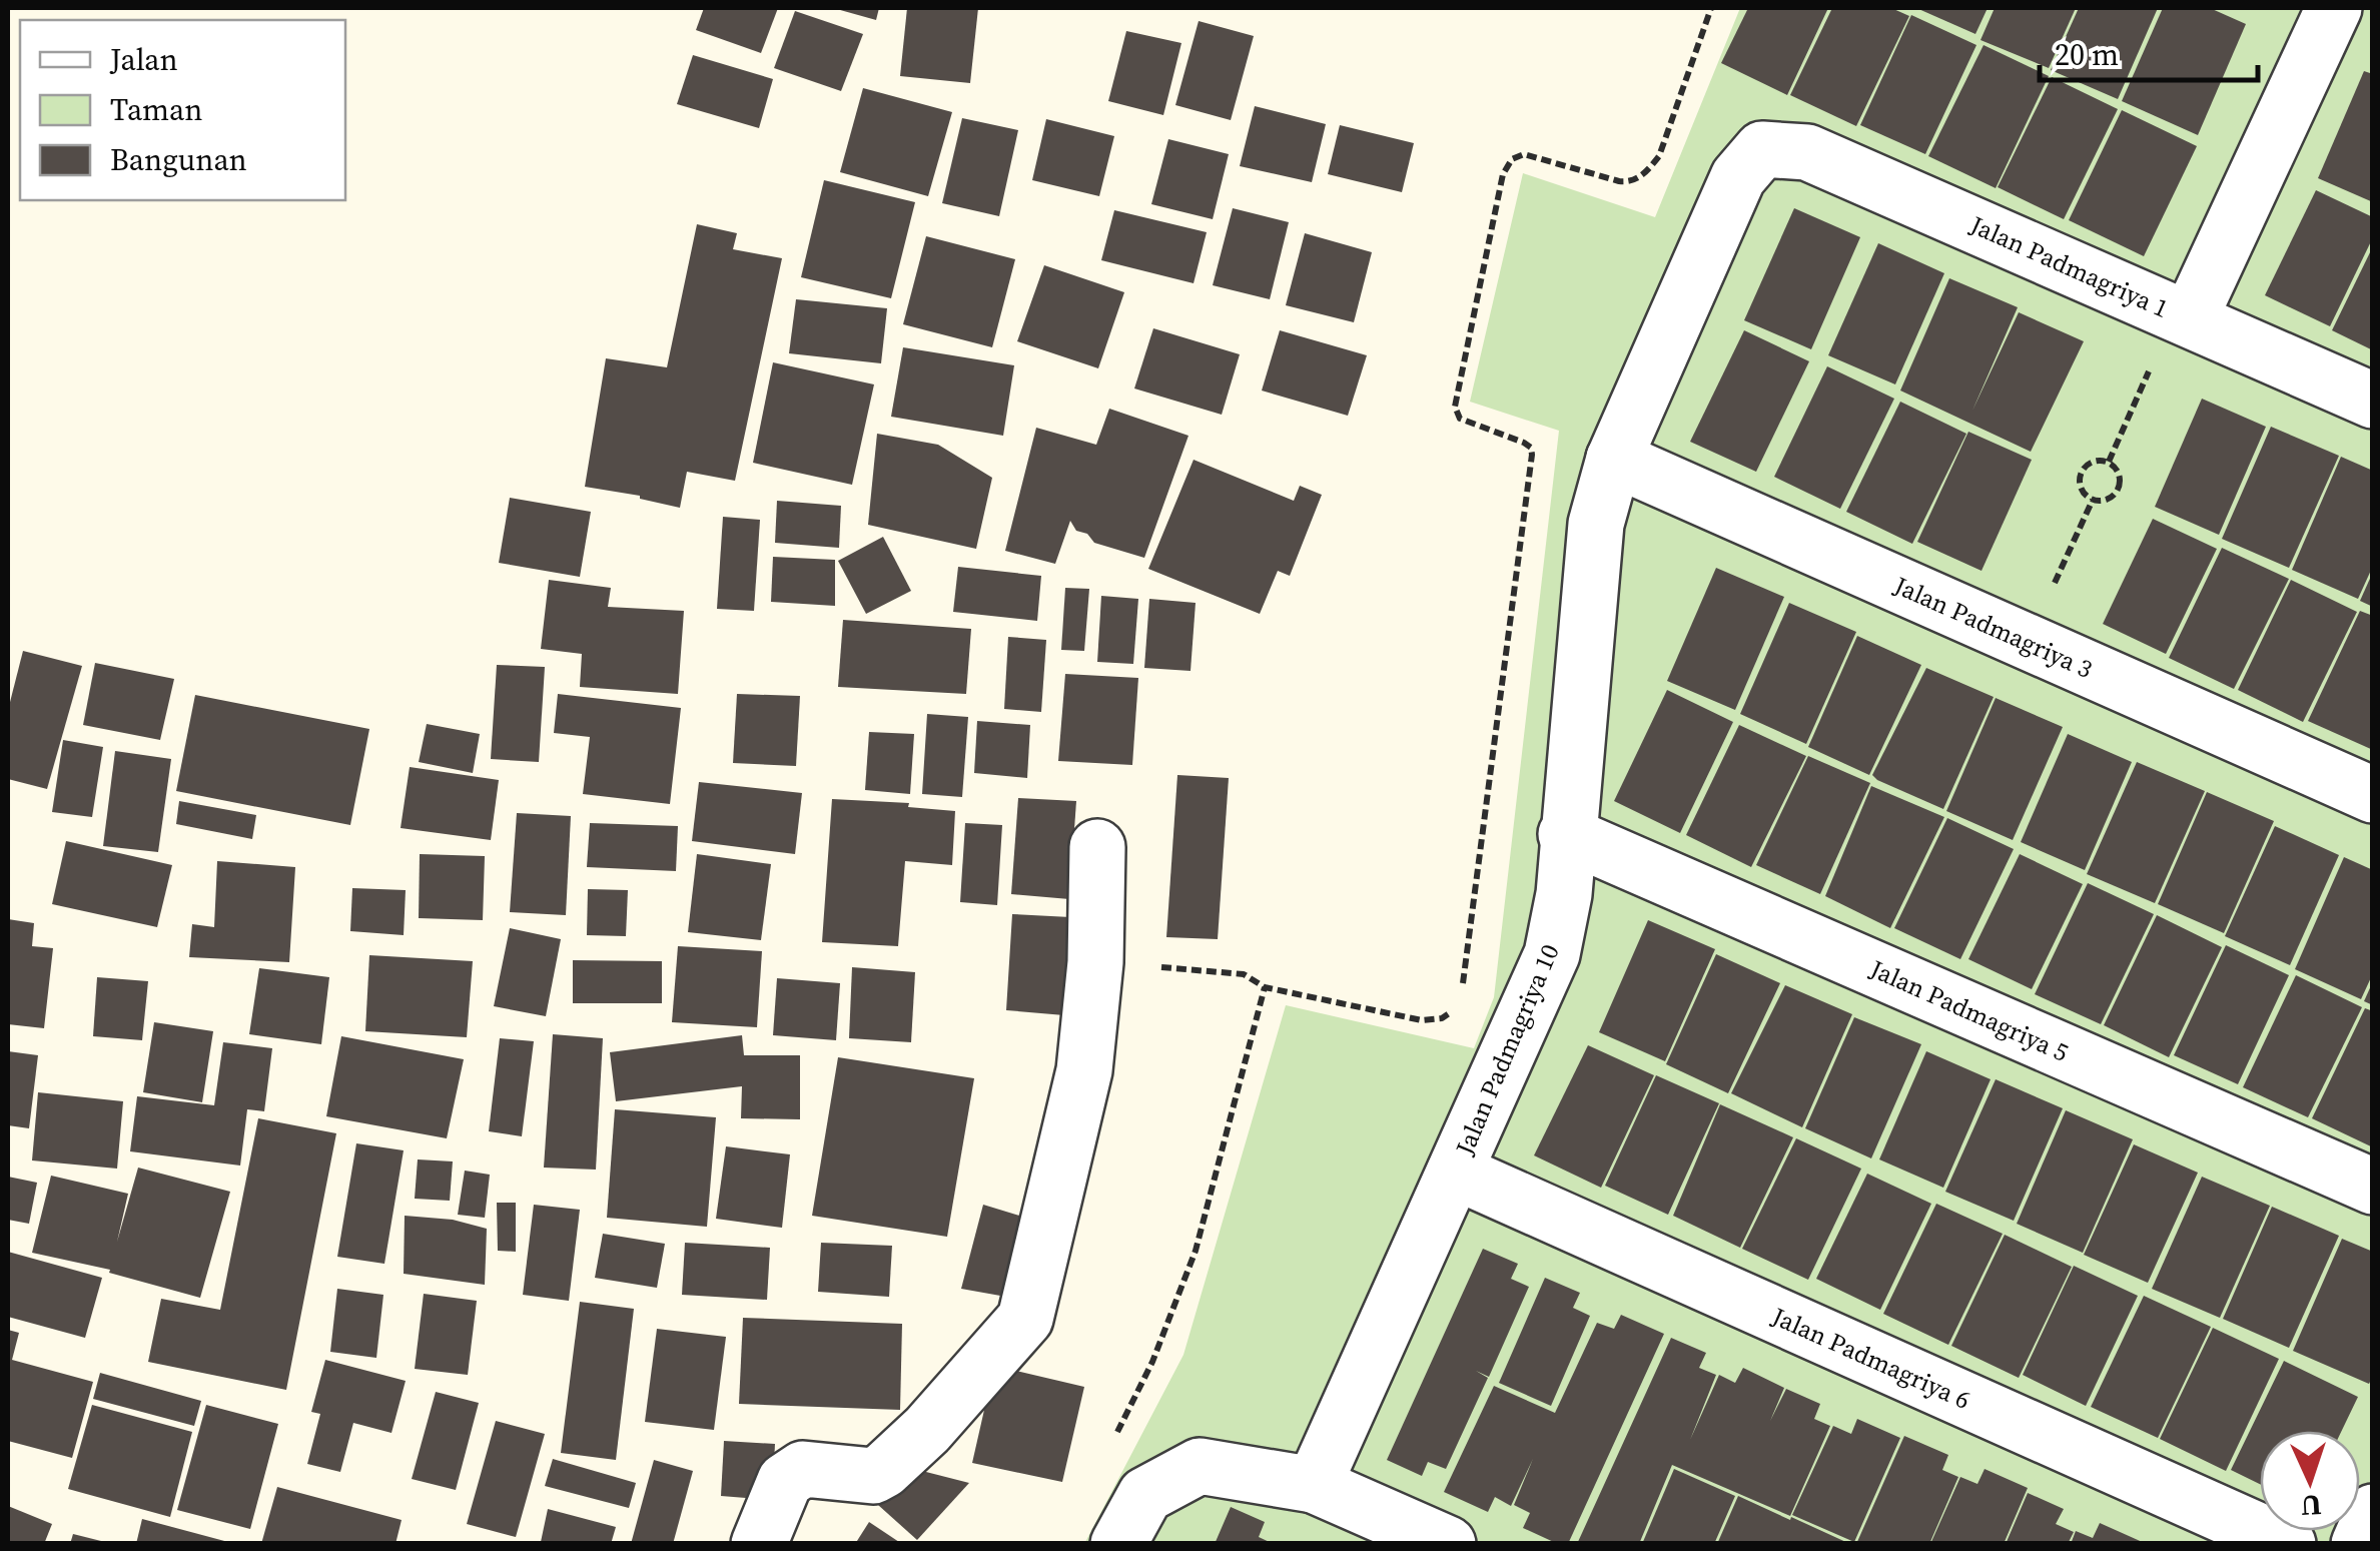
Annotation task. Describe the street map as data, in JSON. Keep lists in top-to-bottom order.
{
  "streets": {
    "street": [
      "Jalan Padmagriya 1",
      "Jalan Padmagriya 3",
      "Jalan Padmagriya 5",
      "Jalan Padmagriya 10",
      "Jalan Padmagriya 6"
    ]
  },
  "crossings": [
    ["Jalan Padmagriya 1", "Jalan Padmagriya 10"],
    ["Jalan Padmagriya 3", "Jalan Padmagriya 10"],
    ["Jalan Padmagriya 5", "Jalan Padmagriya 10"],
    ["Jalan Padmagriya 10", "Jalan Padmagriya 6"]
  ],
  "legend": ["Jalan", "Taman", "Bangunan"],
  "scale_bar": "20 m",
  "north": "bottom"
}
